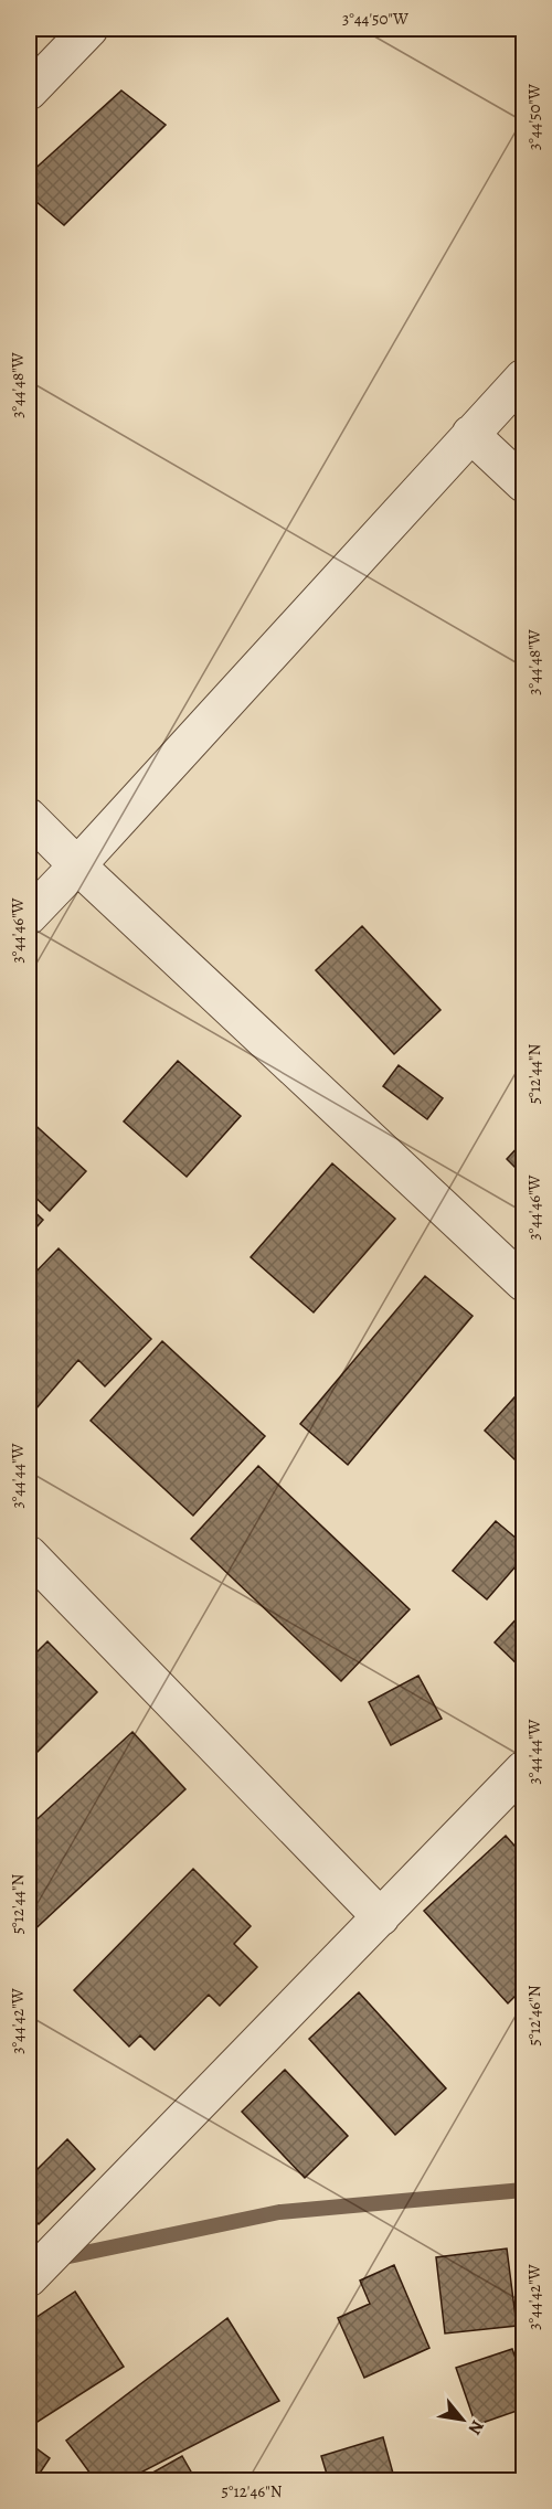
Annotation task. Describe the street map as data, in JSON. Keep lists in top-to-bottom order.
{
  "north": "bottom right",
  "coordinates": [
    "3°44'50\"W",
    "3°44'48\"W",
    "3°44'46\"W",
    "5°12'44\"N",
    "3°44'44\"W",
    "5°12'46\"N",
    "3°44'42\"W"
  ]
}
